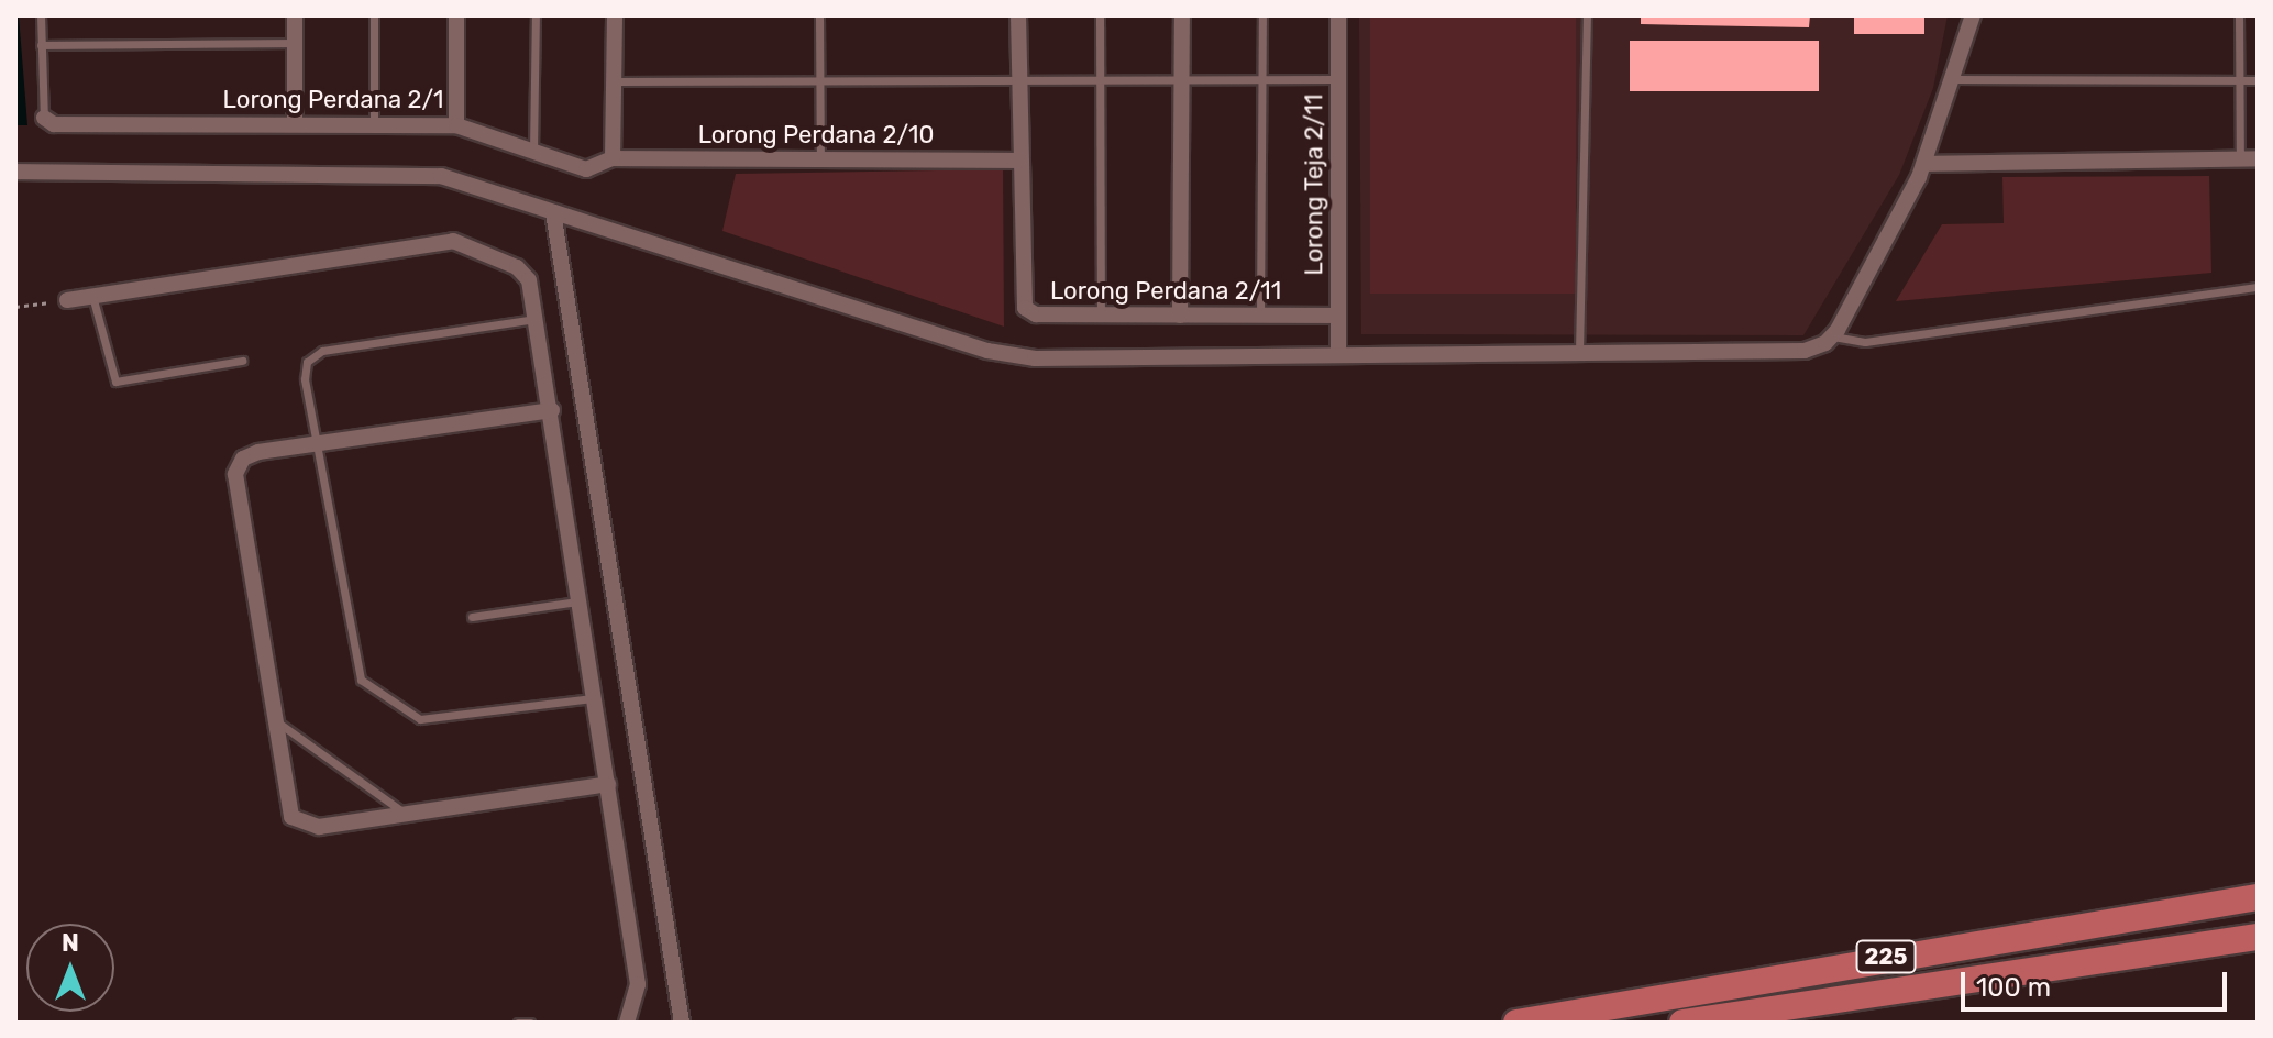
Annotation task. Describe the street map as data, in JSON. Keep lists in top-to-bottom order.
{
  "streets": {
    "highway": ["225"],
    "street": [
      "Lorong Perdana 2/1",
      "Lorong Perdana 2/10",
      "Lorong Teja 2/11",
      "Lorong Perdana 2/11"
    ]
  },
  "crossings": [
    ["Lorong Perdana 2/1", "Lorong Perdana 2/10"],
    ["Lorong Perdana 2/10", "Lorong Perdana 2/11"],
    ["Lorong Teja 2/11", "Lorong Perdana 2/11"]
  ],
  "scale_bar": "100 m",
  "north": "top"
}
